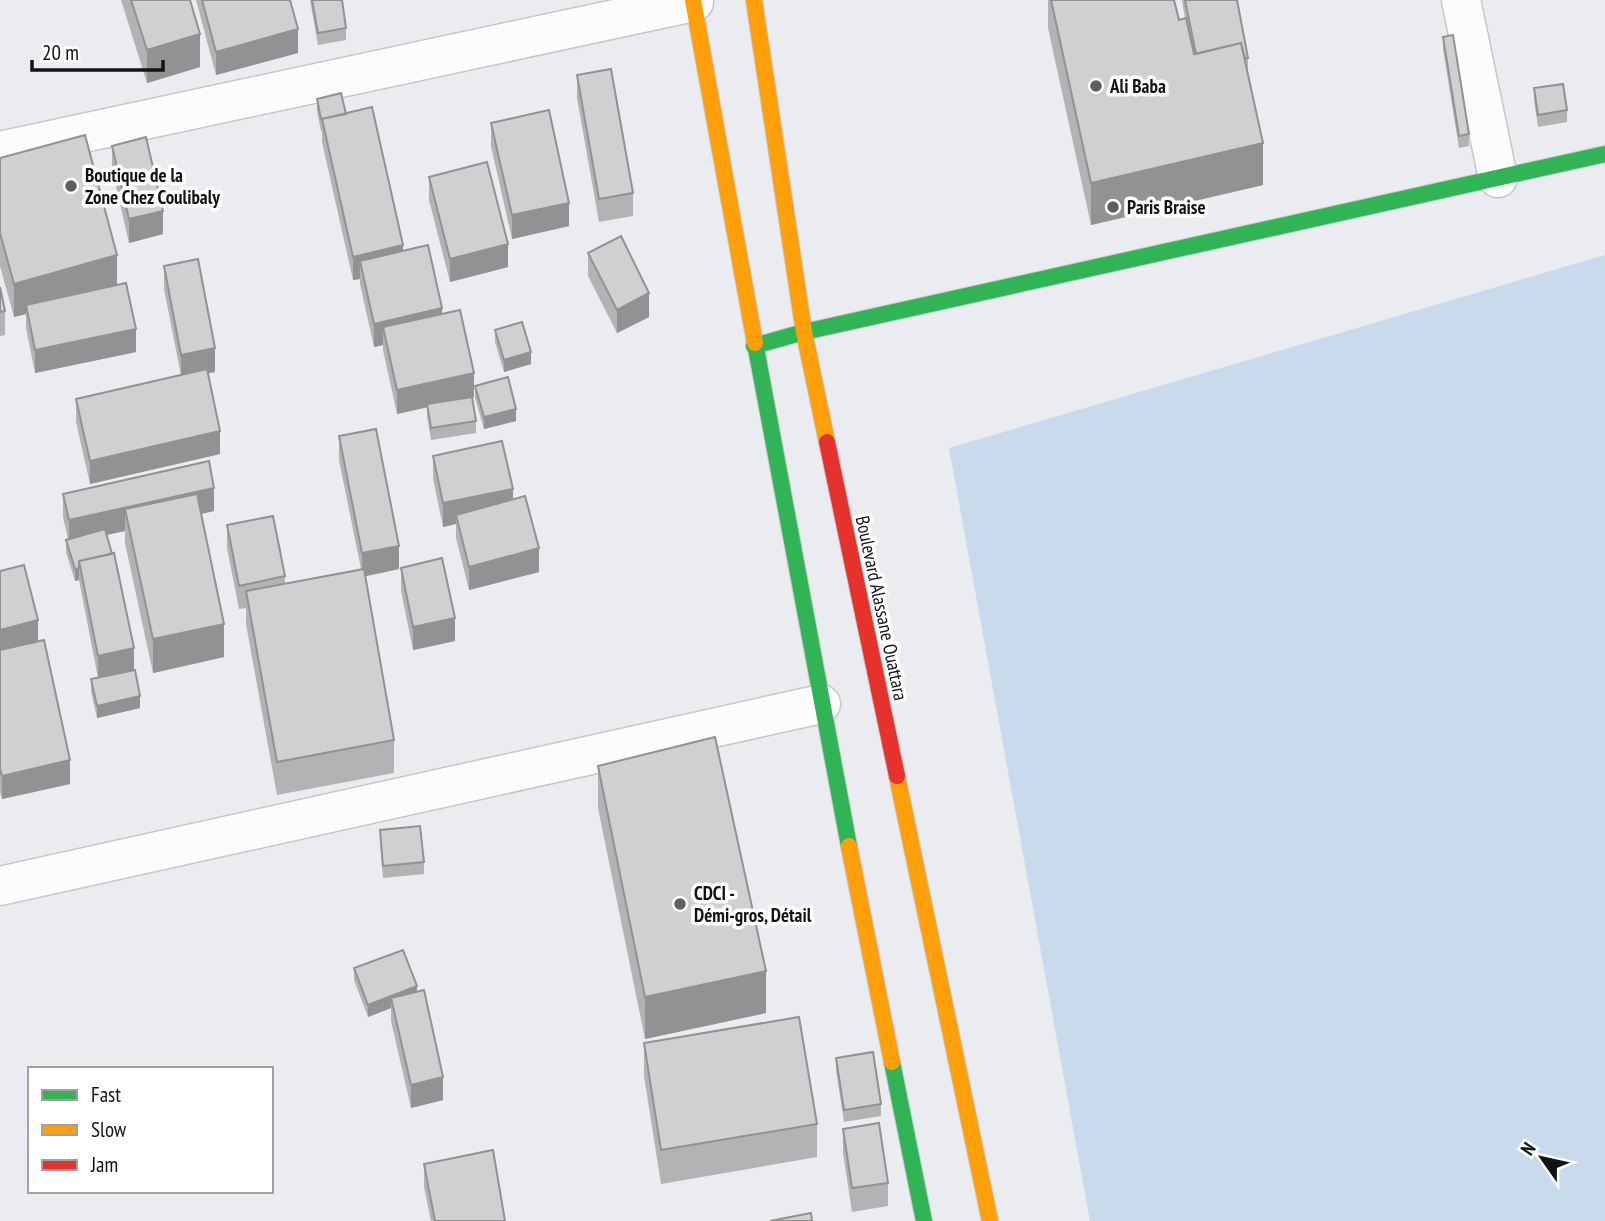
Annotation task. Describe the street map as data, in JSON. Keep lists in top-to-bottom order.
{
  "streets": {
    "main road": ["Boulevard Alassane Ouattara"]
  },
  "places": [
    "Ali Baba",
    "Boutique de la Zone Chez Coulibaly",
    "Paris Braise",
    "CDCI - Démi-gros, Détail"
  ],
  "legend": ["Fast", "Slow", "Jam"],
  "scale_bar": "20 m",
  "north": "top left"
}
